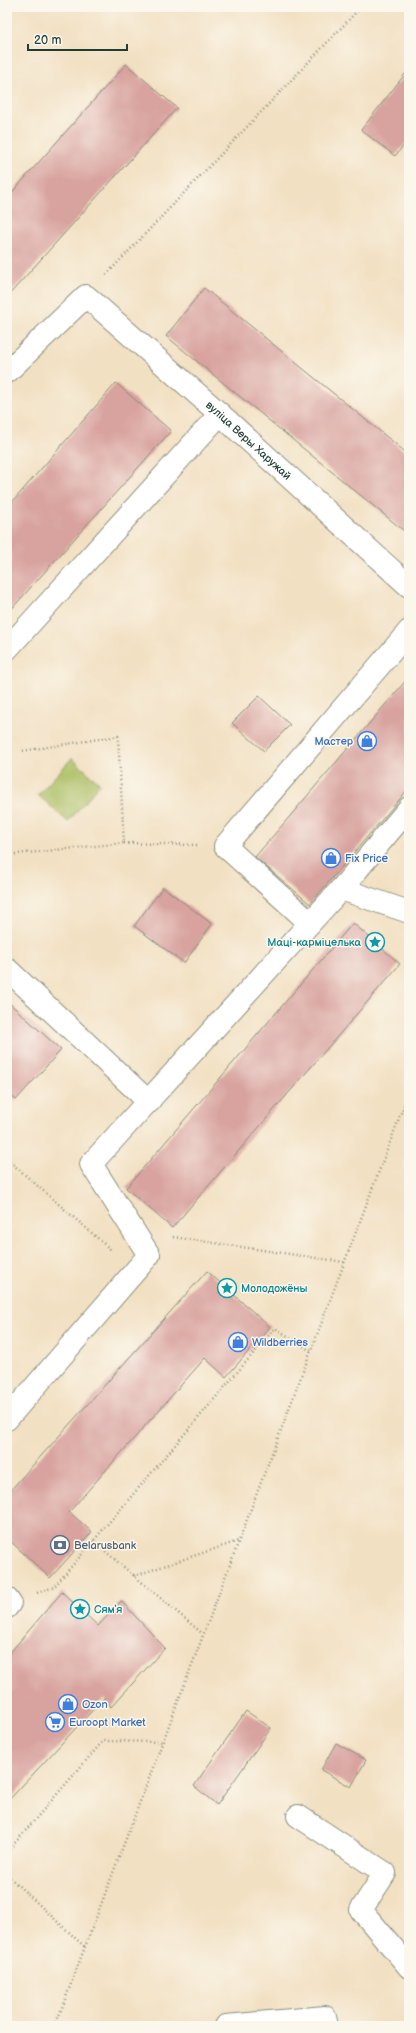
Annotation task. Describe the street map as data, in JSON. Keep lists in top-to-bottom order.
{
  "streets": {
    "street": ["вуліца Веры Харужай"]
  },
  "places": {
    "shop": [
      "Мастер",
      "Fix Price",
      "Wildberries",
      "Ozon"
    ],
    "place": ["Маці-карміцелька", "Молодожёны", "Сямʼя"],
    "bank": ["Belarusbank"],
    "supermarket": ["Euroopt Market"]
  },
  "scale_bar": "20 m"
}
